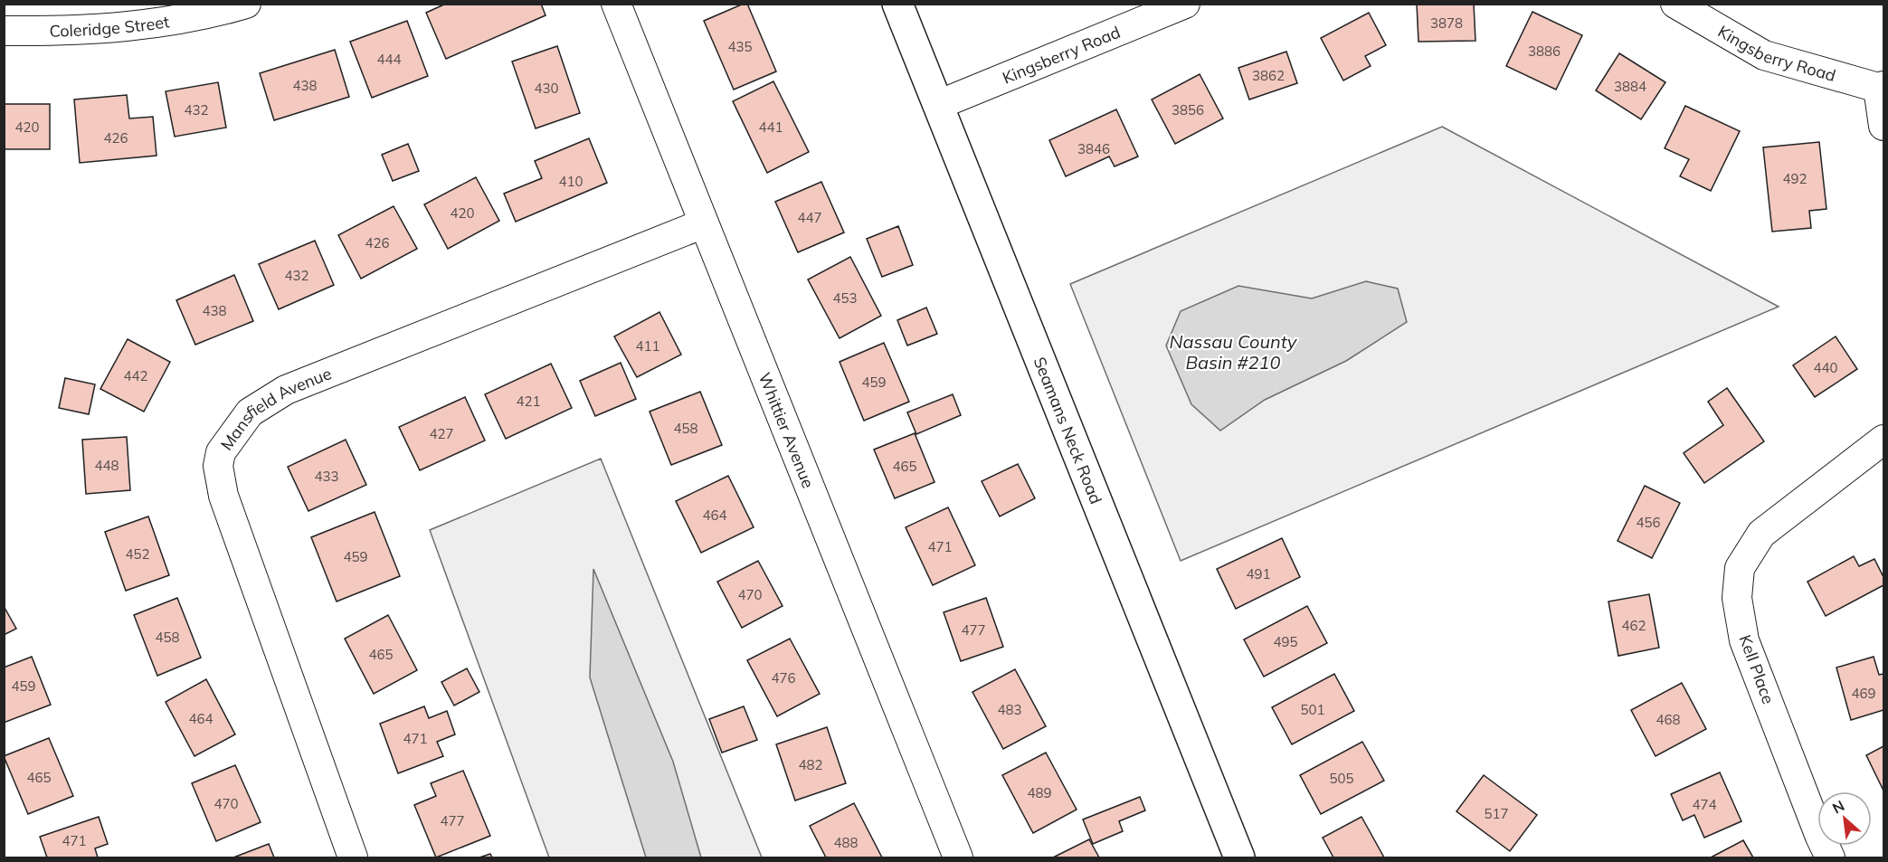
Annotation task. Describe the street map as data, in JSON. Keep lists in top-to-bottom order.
{
  "streets": {
    "main road": ["Seamans Neck Road"],
    "street": [
      "Coleridge Street",
      "Kingsberry Road",
      "Mansfield Avenue",
      "Whittier Avenue",
      "Kell Place"
    ]
  },
  "crossings": [
    ["Kingsberry Road", "Seamans Neck Road"],
    ["Mansfield Avenue", "Whittier Avenue"]
  ],
  "water": ["Nassau County Basin #210"],
  "house_numbers": [
    "3878",
    "435",
    "3886",
    "444",
    "3862",
    "438",
    "3884",
    "430",
    "432",
    "3856",
    "420",
    "441",
    "426",
    "3846",
    "492",
    "410",
    "420",
    "447",
    "426",
    "432",
    "453",
    "438",
    "411",
    "440",
    "442",
    "459",
    "421",
    "458",
    "427",
    "448",
    "465",
    "433",
    "464",
    "456",
    "471",
    "452",
    "459",
    "491",
    "470",
    "462",
    "477",
    "458",
    "495",
    "465",
    "476",
    "459",
    "469",
    "483",
    "501",
    "464",
    "468",
    "471",
    "482",
    "465",
    "505",
    "489",
    "470",
    "474",
    "517",
    "477",
    "471",
    "488"
  ],
  "north": "top left"
}
